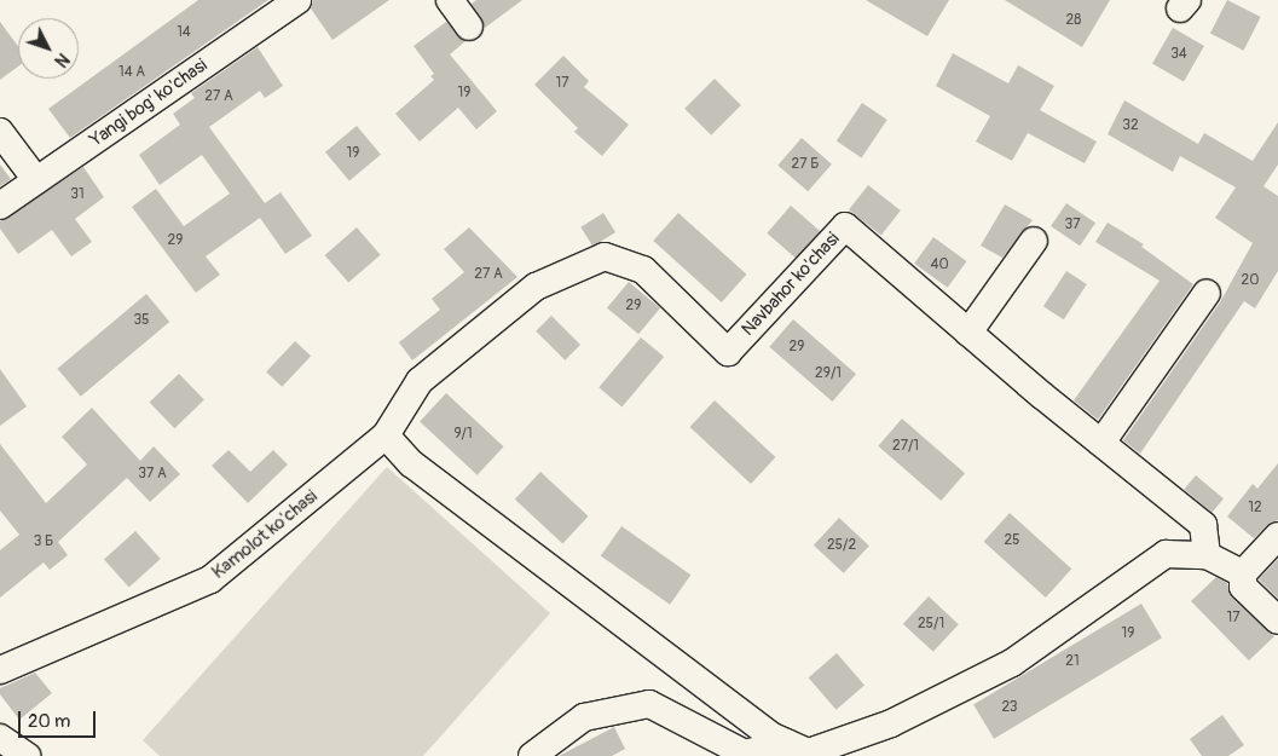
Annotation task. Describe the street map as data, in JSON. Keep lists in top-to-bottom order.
{
  "streets": {
    "street": ["Yangi bog' ko'chasi", "Navbahor ko'chasi", "Kamolot ko'chasi"]
  },
  "crossings": [
    ["Navbahor ko'chasi", "Kamolot ko'chasi"]
  ],
  "house_numbers": [
    "28",
    "14",
    "34",
    "14 А",
    "17",
    "19",
    "27 А",
    "32",
    "19",
    "27 Б",
    "31",
    "37",
    "29",
    "40",
    "27 А",
    "20",
    "29",
    "35",
    "29",
    "29/1",
    "9/1",
    "27/1",
    "37 А",
    "12",
    "25",
    "3 Б",
    "25/2",
    "17",
    "25/1",
    "19",
    "21",
    "23"
  ],
  "scale_bar": "20 m",
  "north": "bottom right"
}
